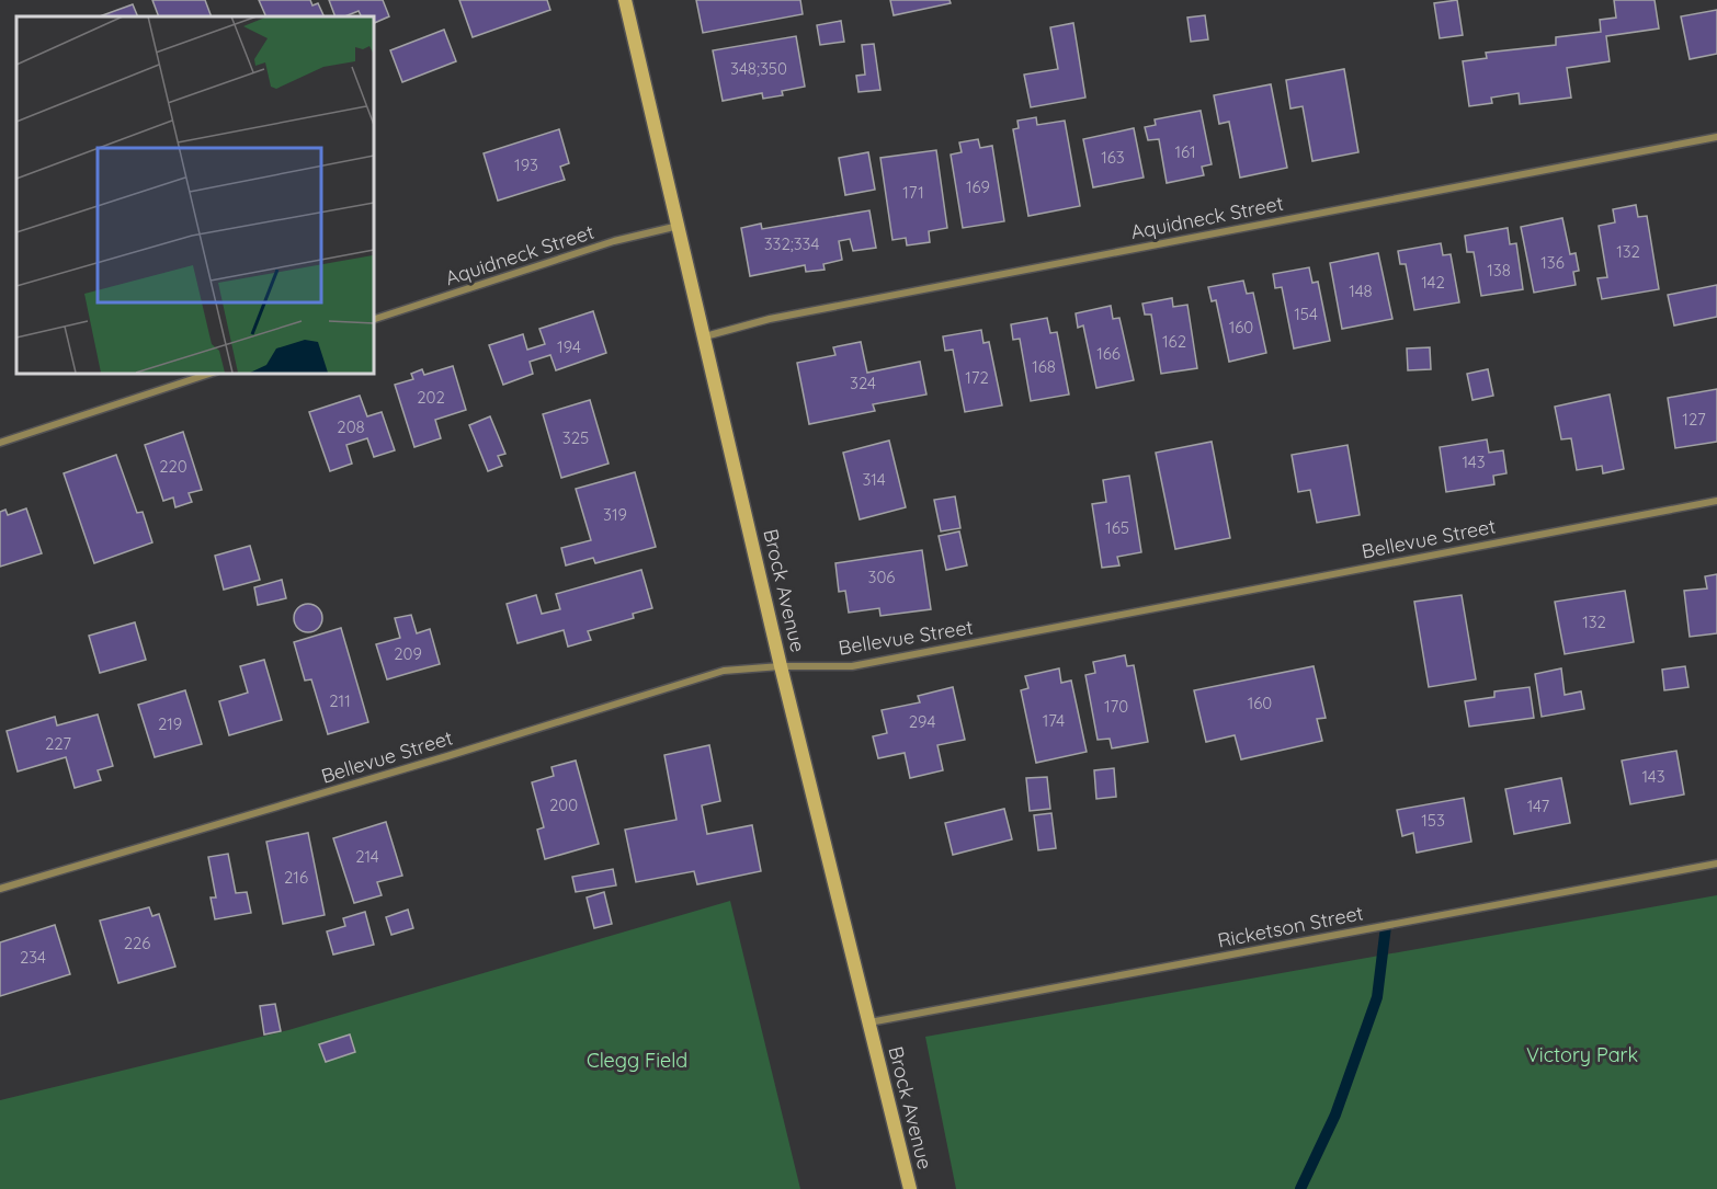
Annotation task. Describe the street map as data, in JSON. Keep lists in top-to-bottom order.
{
  "streets": {
    "main road": ["Brock Avenue"],
    "street": ["Aquidneck Street", "Bellevue Street", "Ricketson Street"]
  },
  "crossings": [
    ["Aquidneck Street", "Brock Avenue"],
    ["Bellevue Street", "Brock Avenue"],
    ["Brock Avenue", "Ricketson Street"]
  ],
  "parks": ["Victory Park", "Clegg Field"],
  "house_numbers": [
    "348;350",
    "161",
    "163",
    "193",
    "169",
    "171",
    "332;334",
    "132",
    "136",
    "138",
    "142",
    "148",
    "154",
    "160",
    "162",
    "194",
    "166",
    "168",
    "172",
    "324",
    "202",
    "127",
    "208",
    "325",
    "143",
    "220",
    "314",
    "319",
    "165",
    "306",
    "132",
    "209",
    "211",
    "160",
    "170",
    "174",
    "294",
    "219",
    "227",
    "143",
    "200",
    "147",
    "153",
    "214",
    "216",
    "226",
    "234"
  ]
}
